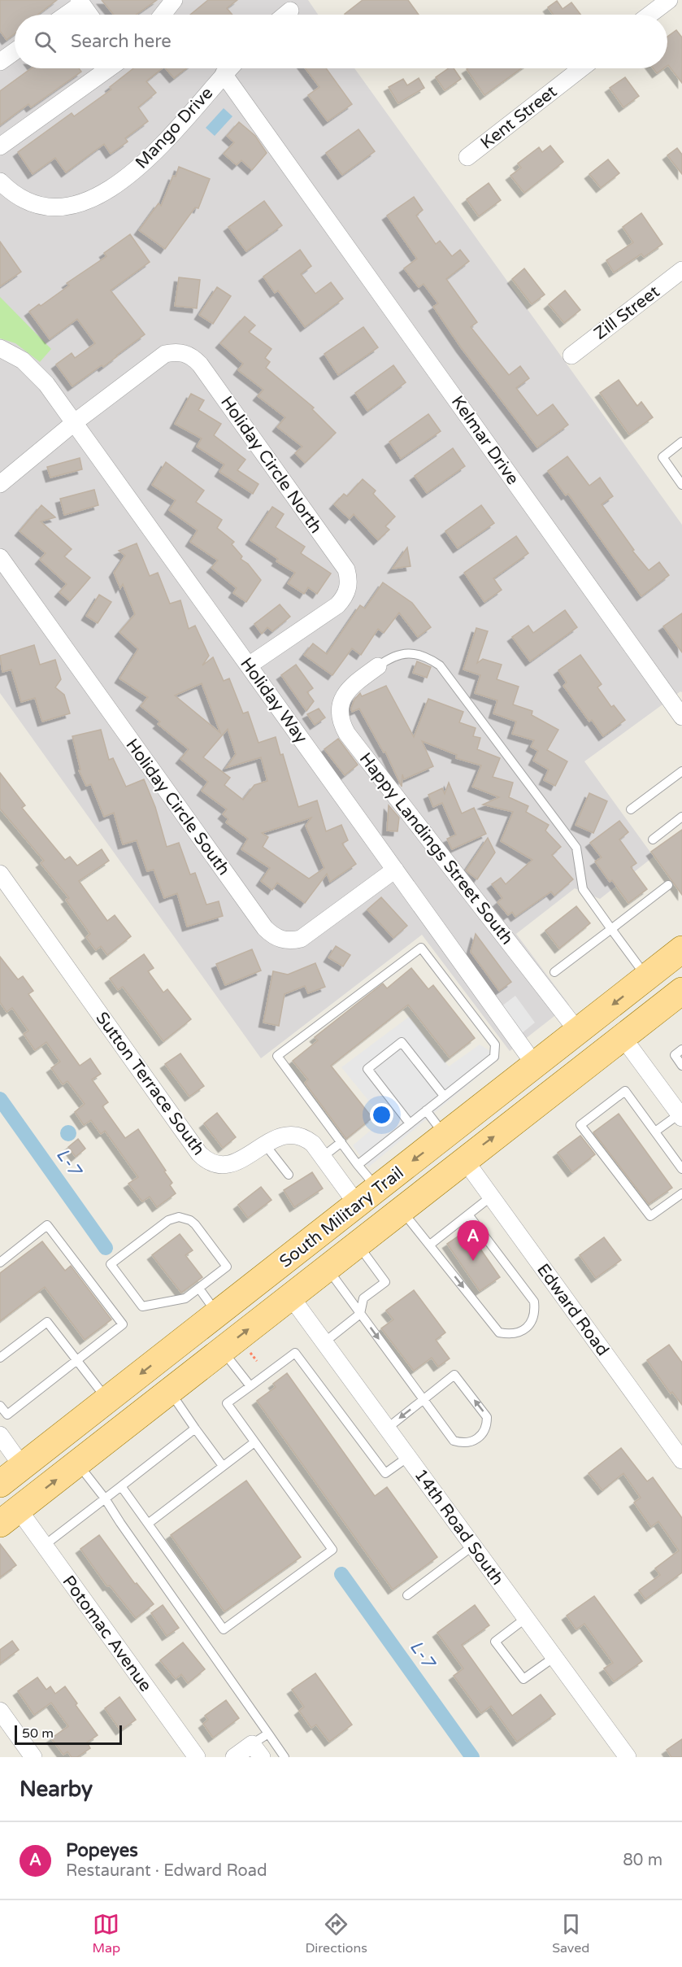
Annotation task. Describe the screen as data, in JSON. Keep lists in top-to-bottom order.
{
  "streets": {
    "main road": ["South Military Trail"],
    "street": [
      "Kent Street",
      "Mango Drive",
      "Zill Street",
      "Kelmar Drive",
      "Holiday Circle North",
      "Holiday Way",
      "Holiday Circle South",
      "Happy Landings Street South",
      "Sutton Terrace South",
      "Edward Road",
      "14th Road South",
      "Potomac Avenue"
    ]
  },
  "crossings": [
    ["Mango Drive", "Kelmar Drive"],
    ["Holiday Circle North", "Holiday Way"],
    ["Holiday Way", "Holiday Circle South"],
    ["Holiday Way", "South Military Trail"],
    ["Happy Landings Street South", "South Military Trail"],
    ["Sutton Terrace South", "South Military Trail"],
    ["South Military Trail", "Edward Road"],
    ["South Military Trail", "14th Road South"],
    ["South Military Trail", "Potomac Avenue"]
  ],
  "water": ["L-7"],
  "scale_bar": "50 m",
  "page": {
    "search": "Search here",
    "pins": "A",
    "scale": "50 m",
    "heading": "Nearby",
    "list": [
      {
        "mark": "A",
        "name": "Popeyes",
        "note": "Restaurant · Edward Road",
        "value": "80 m"
      }
    ],
    "nav": ["Map", "Directions", "Saved"]
  }
}
